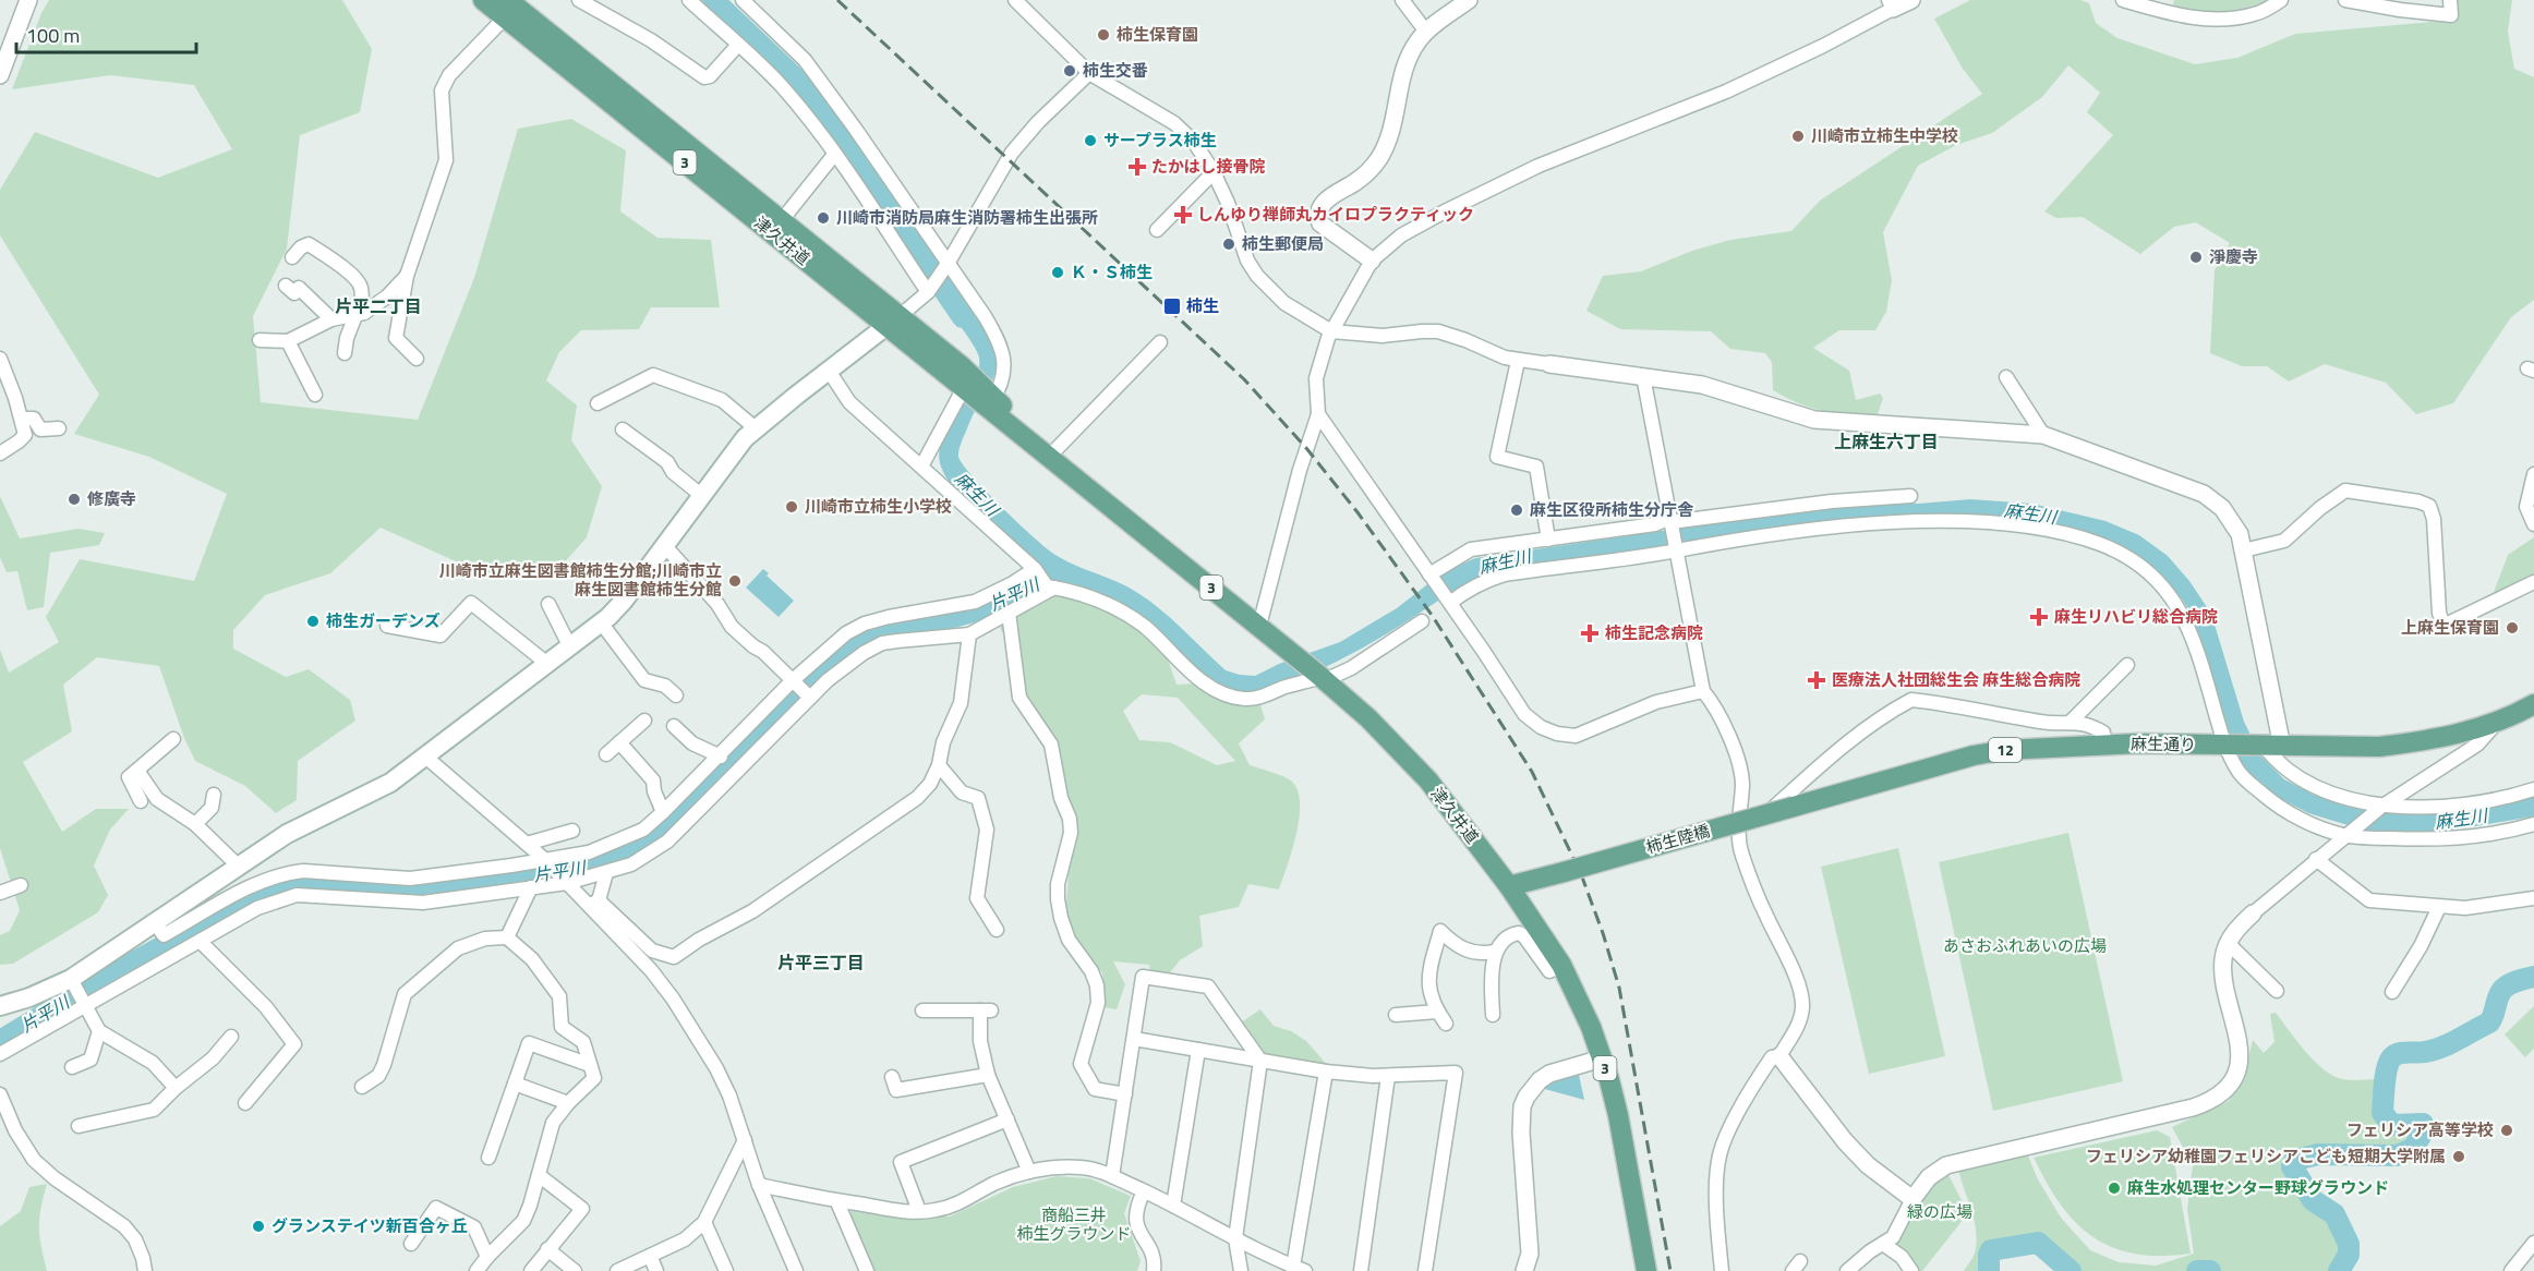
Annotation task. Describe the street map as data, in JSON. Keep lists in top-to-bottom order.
{
  "streets": {
    "main road": [
      "3",
      "津久井道",
      "麻生通り",
      "12",
      "柿生陸橋"
    ]
  },
  "crossings": [
    ["津久井道", "柿生陸橋"],
    ["麻生通り", "柿生陸橋"]
  ],
  "districts": ["片平二丁目", "上麻生六丁目", "片平三丁目"],
  "water": ["麻生川", "片平川"],
  "parks": ["あさおふれあいの広場", "緑の広場", "商船三井 柿生グラウンド"],
  "places": {
    "other": [
      "柿生保育園",
      "柿生交番",
      "川崎市立柿生中学校",
      "サープラス柿生",
      "川崎市消防局麻生消防署柿生出張所",
      "柿生郵便局",
      "淨慶寺",
      "Ｋ・Ｓ柿生",
      "修廣寺",
      "川崎市立柿生小学校",
      "麻生区役所柿生分庁舎",
      "川崎市立麻生図書館柿生分館;川崎市立 麻生図書館柿生分館",
      "柿生ガーデンズ",
      "上麻生保育園",
      "フェリシア高等学校",
      "フェリシア幼稚園フェリシアこども短期大学附属",
      "麻生水処理センター野球グラウンド",
      "グランステイツ新百合ヶ丘"
    ],
    "health": [
      "たかはし接骨院",
      "しんゆり禅師丸カイロプラクティック",
      "麻生リハビリ総合病院",
      "柿生記念病院",
      "医療法人社団総生会 麻生総合病院"
    ],
    "transit": ["柿生"]
  },
  "scale_bar": "100 m"
}
